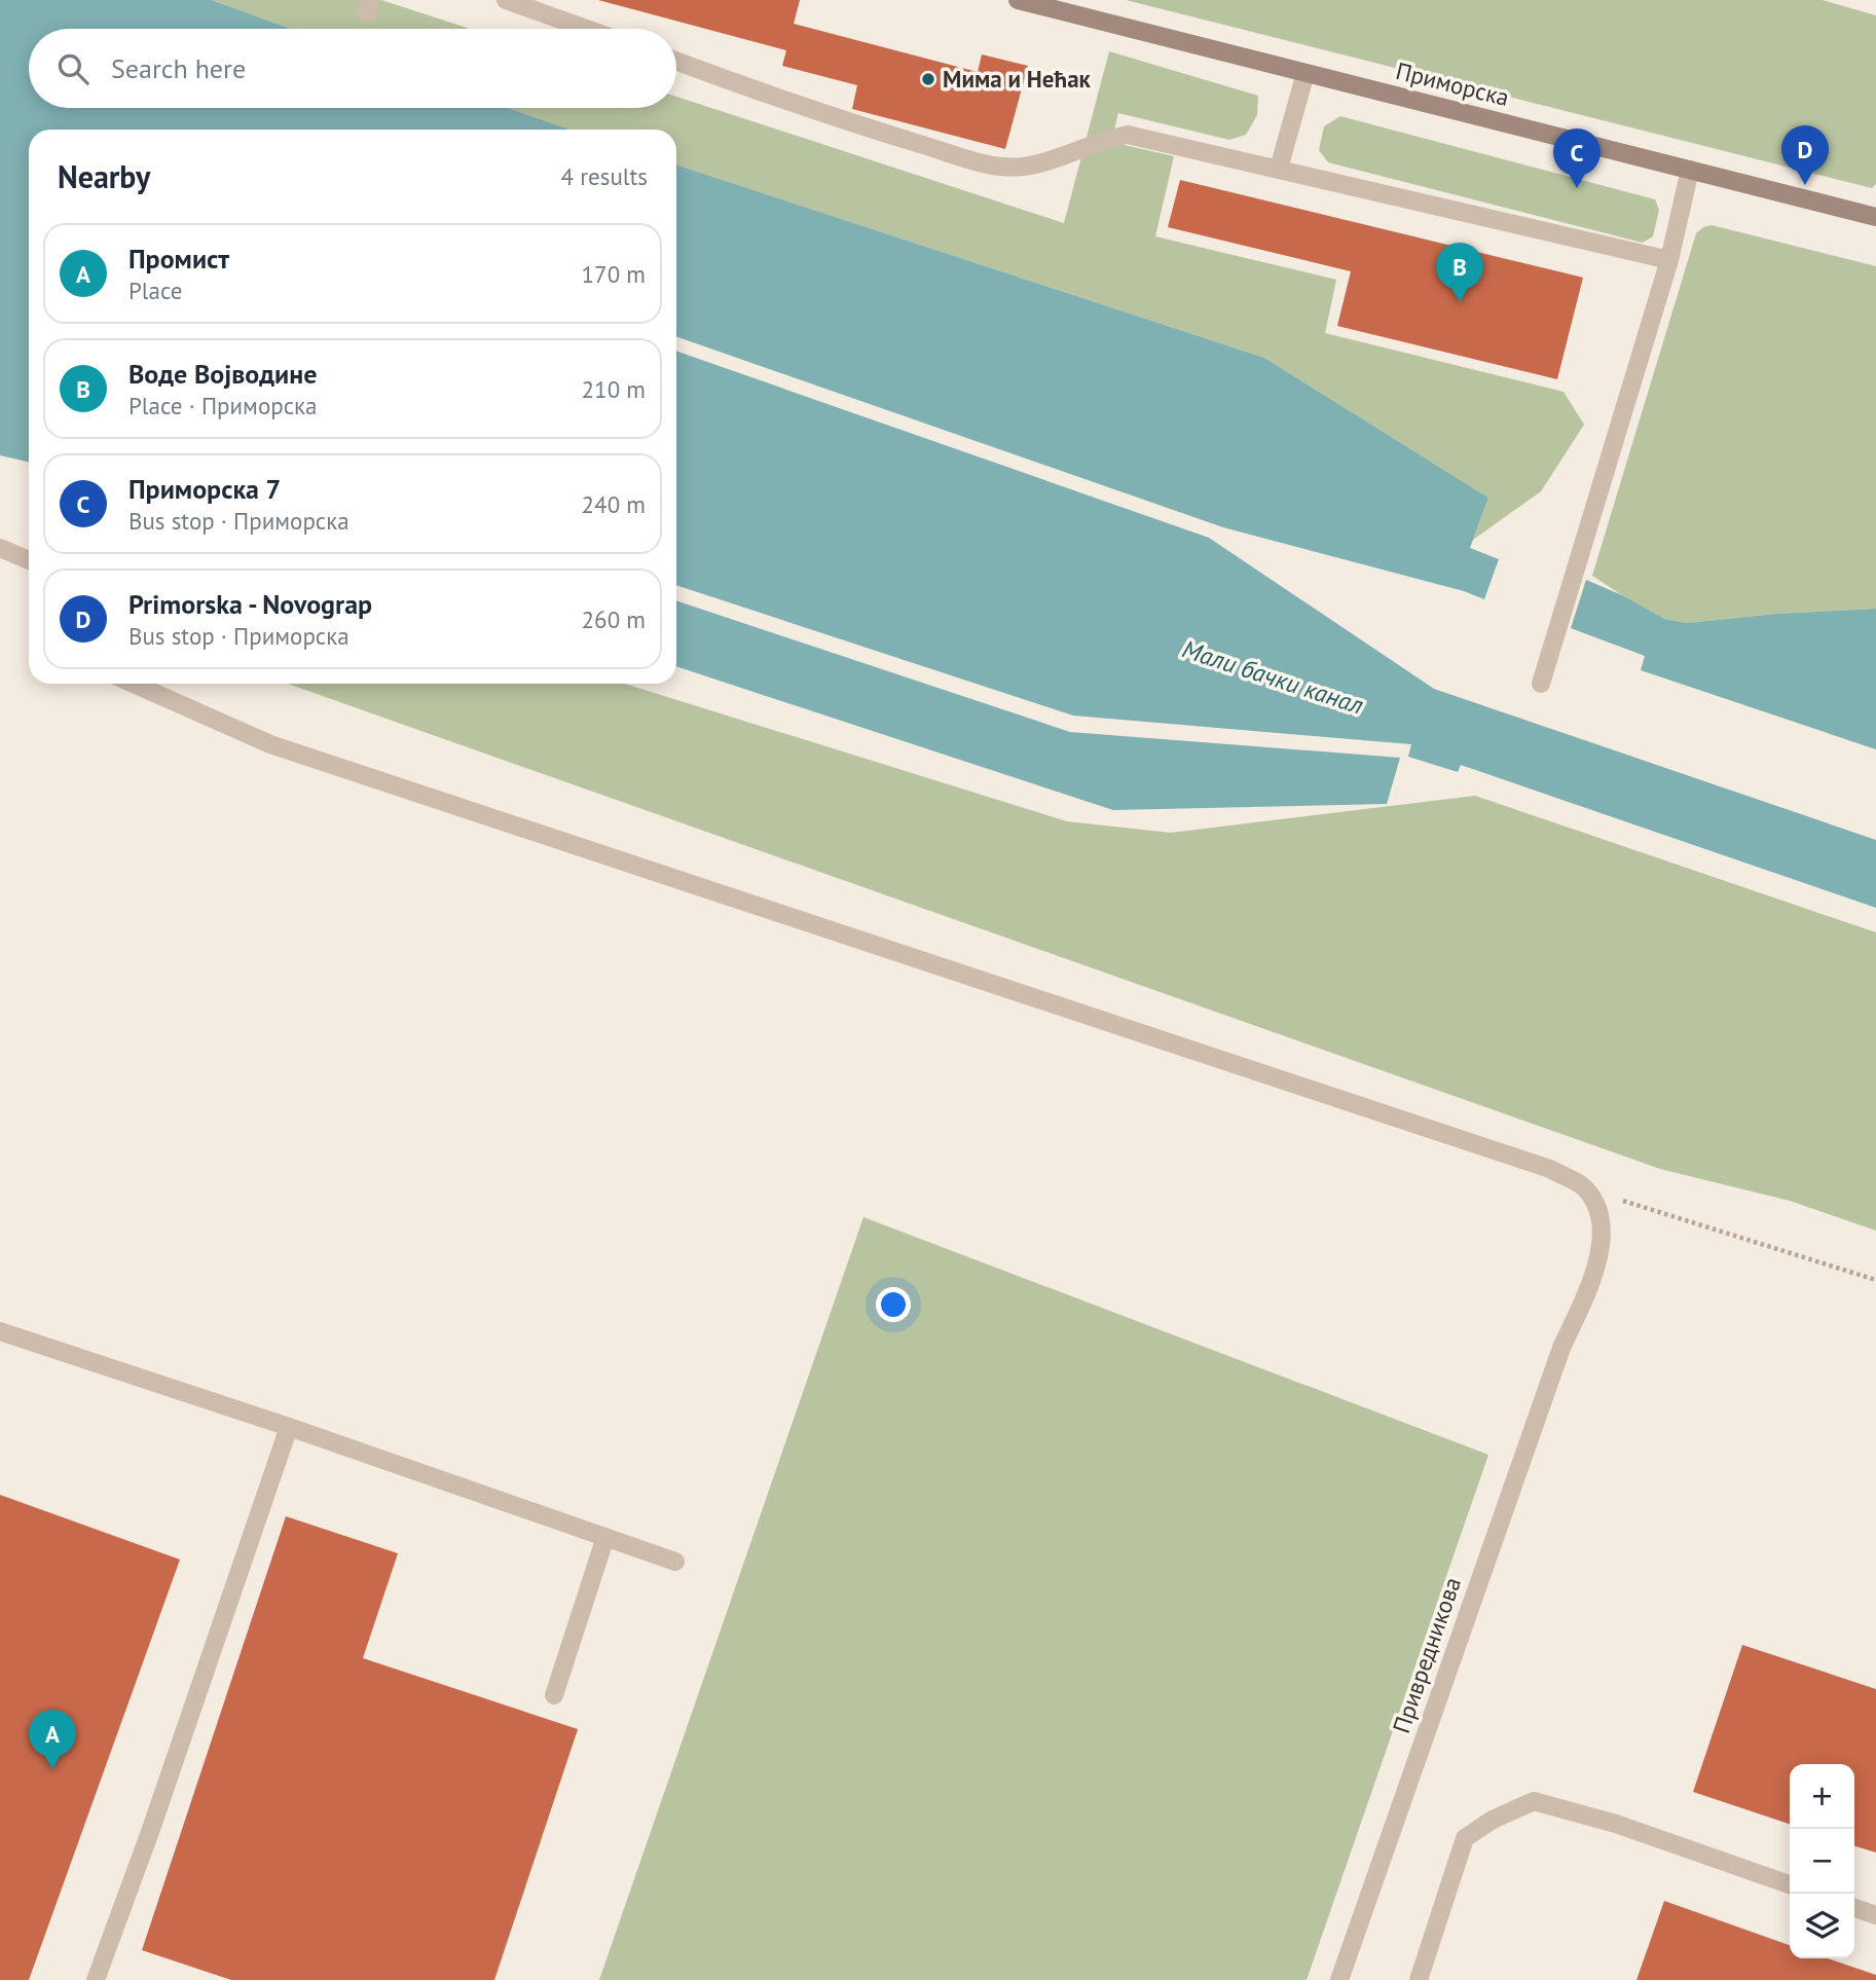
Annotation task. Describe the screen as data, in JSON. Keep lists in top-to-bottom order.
{
  "streets": {
    "street": ["Приморска", "Привредникова"]
  },
  "water": ["Мали бачки канал"],
  "places": ["Мима и Нећак"],
  "page": {
    "search": "Search here",
    "pins": [
      "D",
      "C",
      "B",
      "A"
    ],
    "heading": ["Nearby", "4 results"],
    "list": [
      {
        "mark": "A",
        "name": "Промист",
        "note": "Place",
        "value": "170 m"
      },
      {
        "mark": "B",
        "name": "Воде Војводине",
        "note": "Place · Приморска",
        "value": "210 m"
      },
      {
        "mark": "C",
        "name": "Приморска 7",
        "note": "Bus stop · Приморска",
        "value": "240 m"
      },
      {
        "mark": "D",
        "name": "Primorska - Novograp",
        "note": "Bus stop · Приморска",
        "value": "260 m"
      }
    ],
    "map_buttons": ["+", "−"]
  }
}
